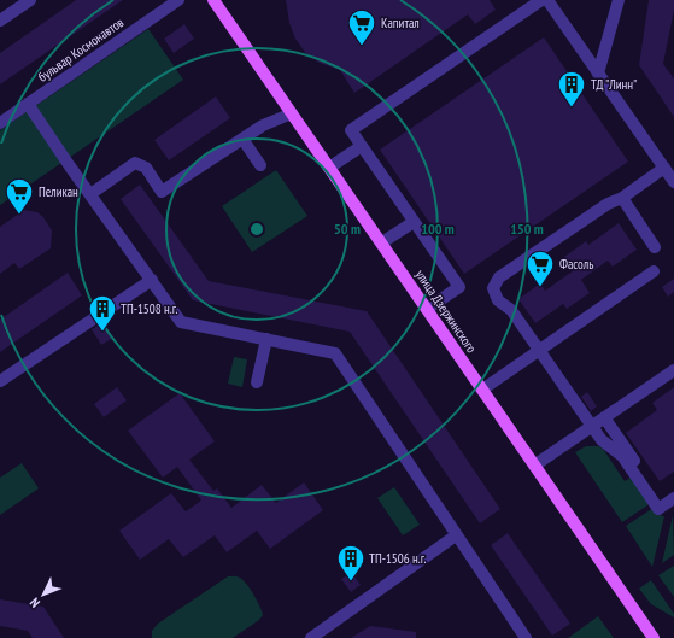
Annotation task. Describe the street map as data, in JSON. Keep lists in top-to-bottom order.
{
  "streets": {
    "main road": ["улица Дзержинского"],
    "street": ["бульвар Космонавтов"]
  },
  "places": {
    "supermarket": ["Капитал", "Пеликан", "Фасоль"],
    "building": ["ТД \"Линн\"", "ТП-1508 н.г.", "ТП-1506 н.г."]
  },
  "north": "bottom left",
  "rings": ["50 m", "100 m", "150 m"]
}
